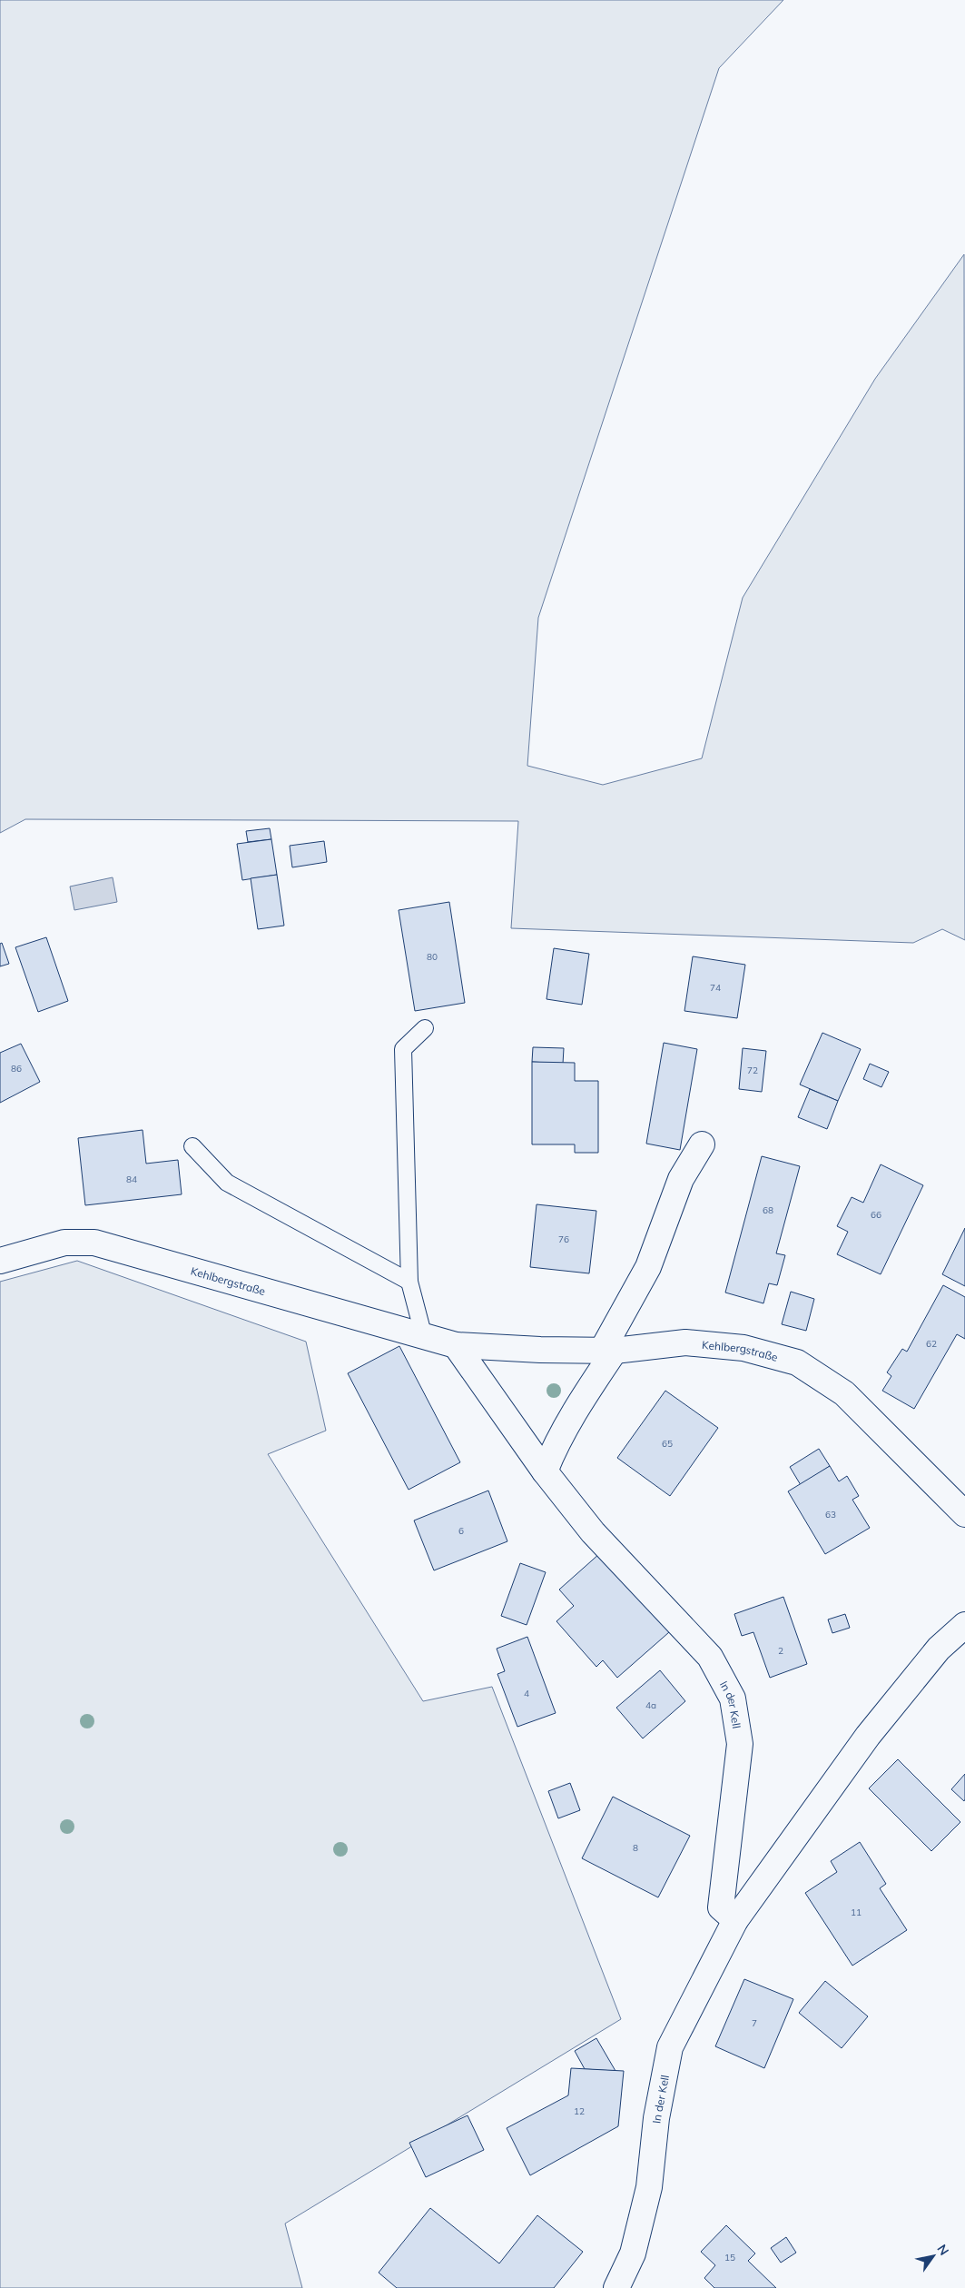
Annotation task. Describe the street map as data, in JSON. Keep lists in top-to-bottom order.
{
  "streets": {
    "street": ["Kehlbergstraße", "In der Kell"]
  },
  "house_numbers": [
    "80",
    "74",
    "86",
    "72",
    "84",
    "68",
    "66",
    "76",
    "62",
    "65",
    "63",
    "6",
    "2",
    "4",
    "4a",
    "8",
    "11",
    "7",
    "12",
    "15"
  ],
  "north": "top right"
}
